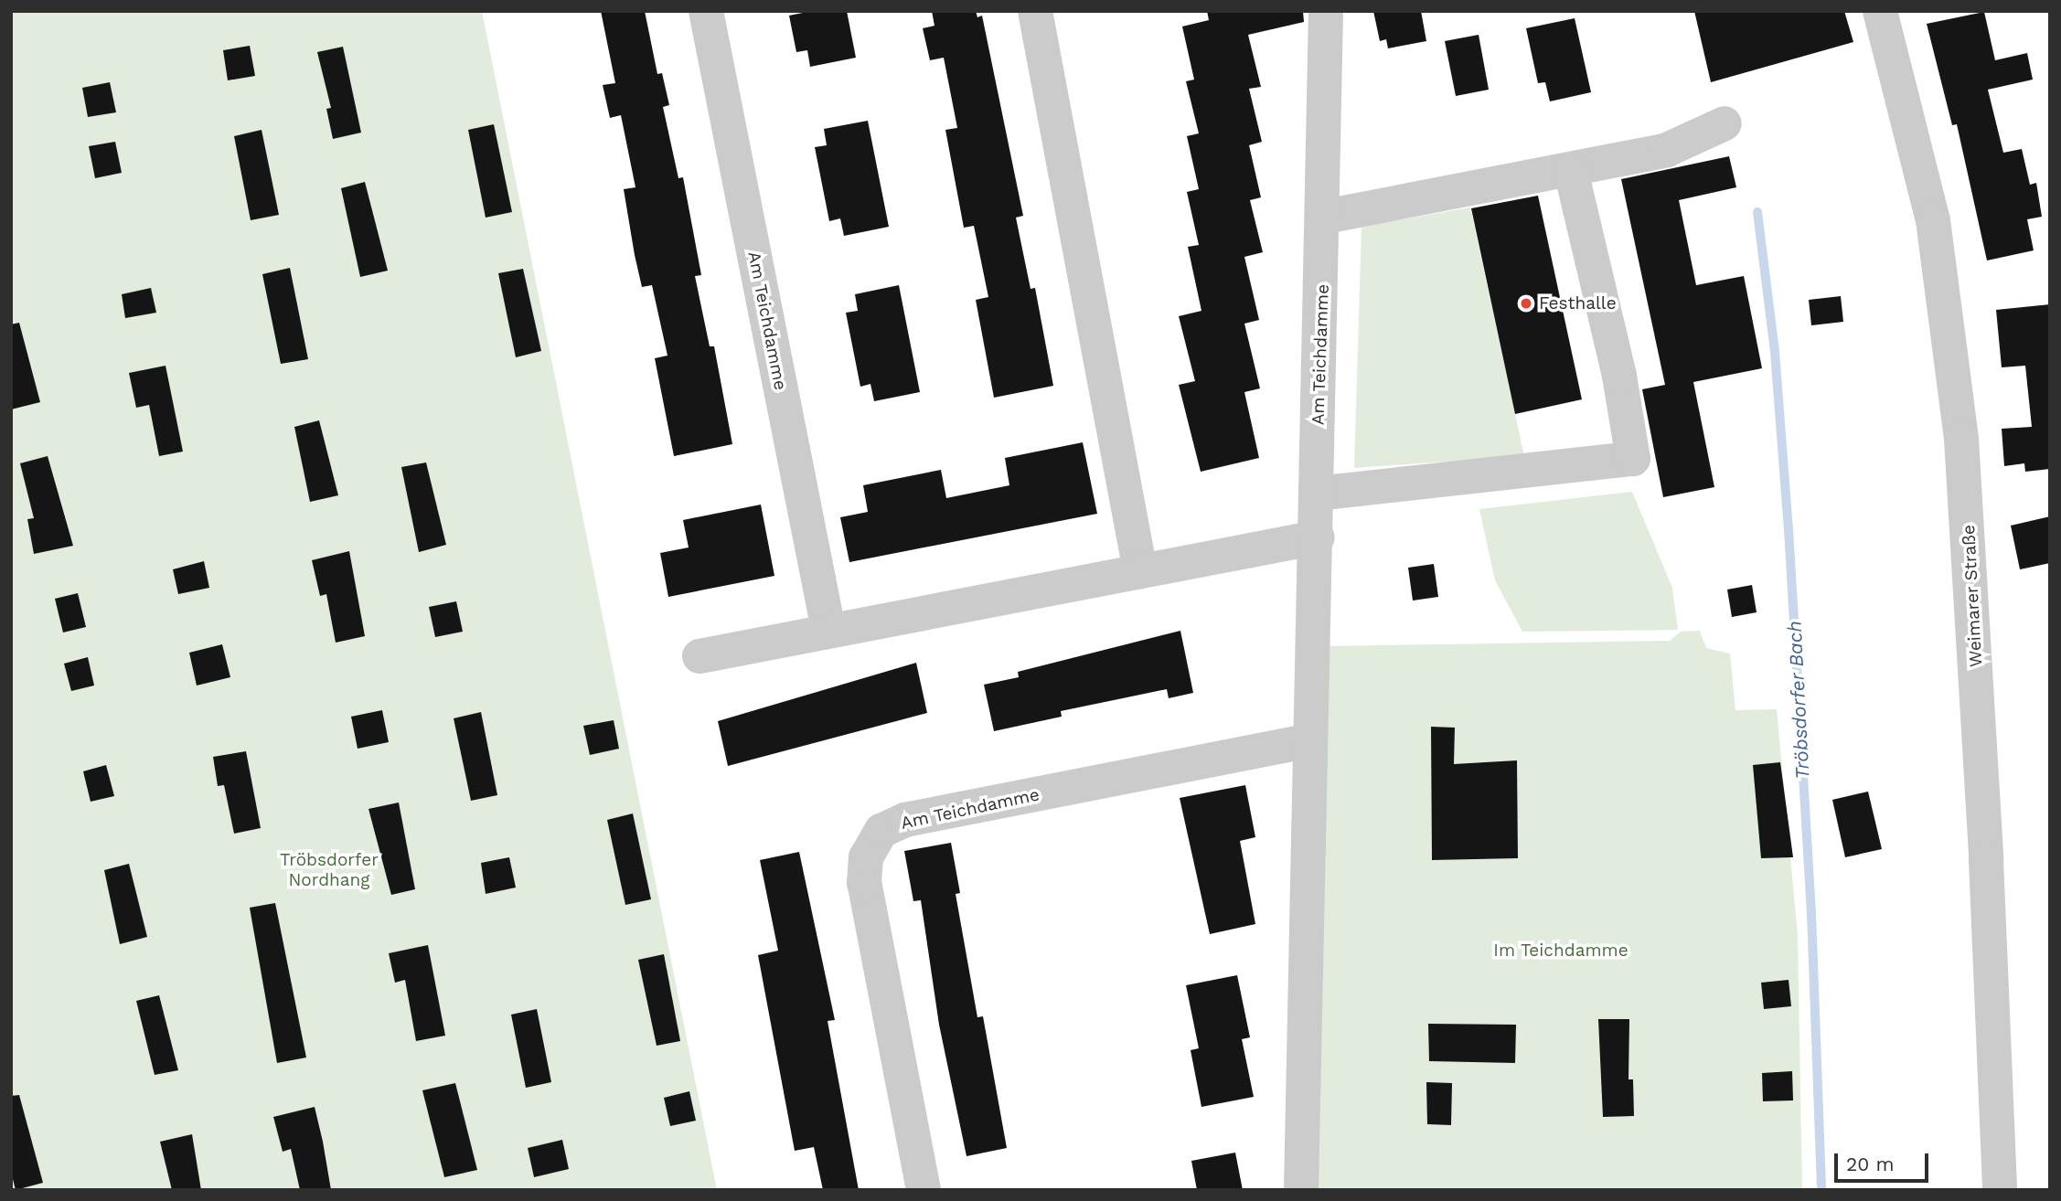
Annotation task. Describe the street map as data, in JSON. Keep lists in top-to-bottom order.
{
  "streets": {
    "street": ["Am Teichdamme", "Weimarer Straße"]
  },
  "water": ["Tröbsdorfer Bach"],
  "parks": ["Tröbsdorfer Nordhang", "Im Teichdamme"],
  "places": ["Festhalle"],
  "scale_bar": "20 m"
}
